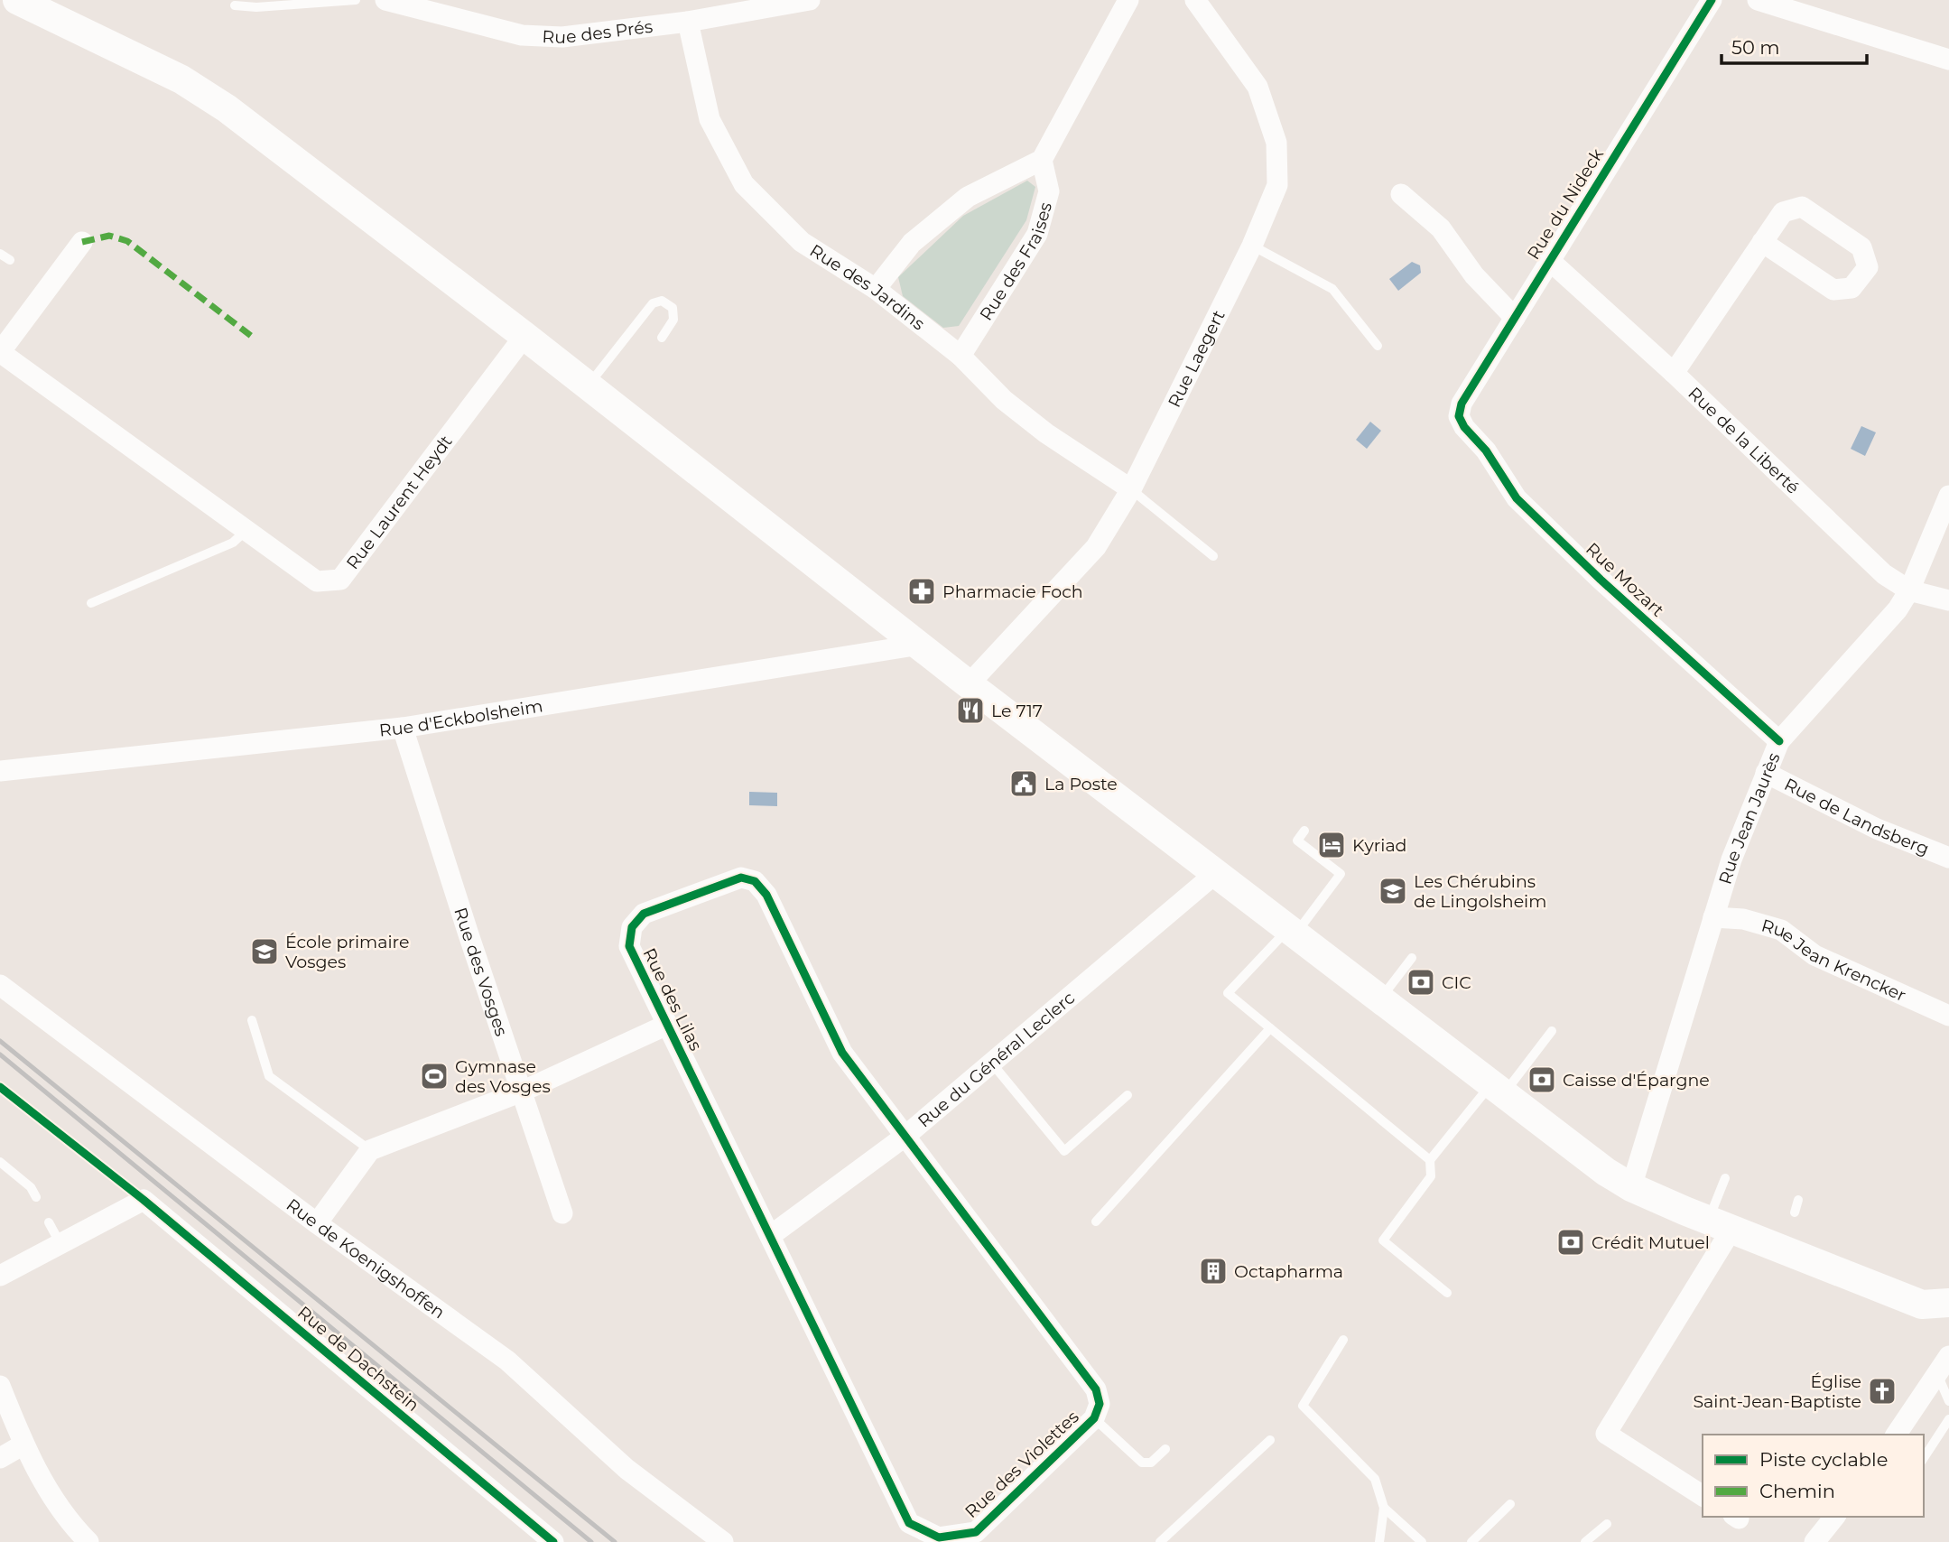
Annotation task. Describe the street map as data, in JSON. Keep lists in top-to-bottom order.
{
  "streets": {
    "street": [
      "Rue des Prés",
      "Rue du Nideck",
      "Rue des Fraises",
      "Rue des Jardins",
      "Rue Laegert",
      "Rue de la Liberté",
      "Rue Laurent Heydt",
      "Rue Mozart",
      "Rue d'Eckbolsheim",
      "Rue de Landsberg",
      "Rue Jean Jaurès",
      "Rue Jean Krencker",
      "Rue des Vosges",
      "Rue des Lilas",
      "Rue du Général Leclerc",
      "Rue de Koenigshoffen",
      "Rue de Dachstein",
      "Rue des Violettes"
    ]
  },
  "crossings": [
    ["Rue des Prés", "Rue des Jardins"],
    ["Rue du Nideck", "Rue de la Liberté"],
    ["Rue du Nideck", "Rue Mozart"],
    ["Rue des Fraises", "Rue des Jardins"],
    ["Rue des Jardins", "Rue Laegert"],
    ["Rue de la Liberté", "Rue Jean Jaurès"],
    ["Rue Mozart", "Rue Jean Jaurès"],
    ["Rue d'Eckbolsheim", "Rue des Vosges"],
    ["Rue de Landsberg", "Rue Jean Jaurès"],
    ["Rue Jean Jaurès", "Rue Jean Krencker"],
    ["Rue des Lilas", "Rue du Général Leclerc"],
    ["Rue des Lilas", "Rue des Violettes"],
    ["Rue du Général Leclerc", "Rue des Violettes"]
  ],
  "places": {
    "pharmacy": ["Pharmacie Foch"],
    "restaurant": ["Le 717"],
    "public building": ["La Poste"],
    "hotel": ["Kyriad"],
    "school or university": ["Les Chérubins de Lingolsheim", "École primaire Vosges"],
    "bank": ["CIC", "Caisse d'Épargne", "Crédit Mutuel"],
    "sports": ["Gymnase des Vosges"],
    "building": ["Octapharma"],
    "church": ["Église Saint-Jean-Baptiste"]
  },
  "legend": ["Piste cyclable", "Chemin"],
  "scale_bar": "50 m"
}
